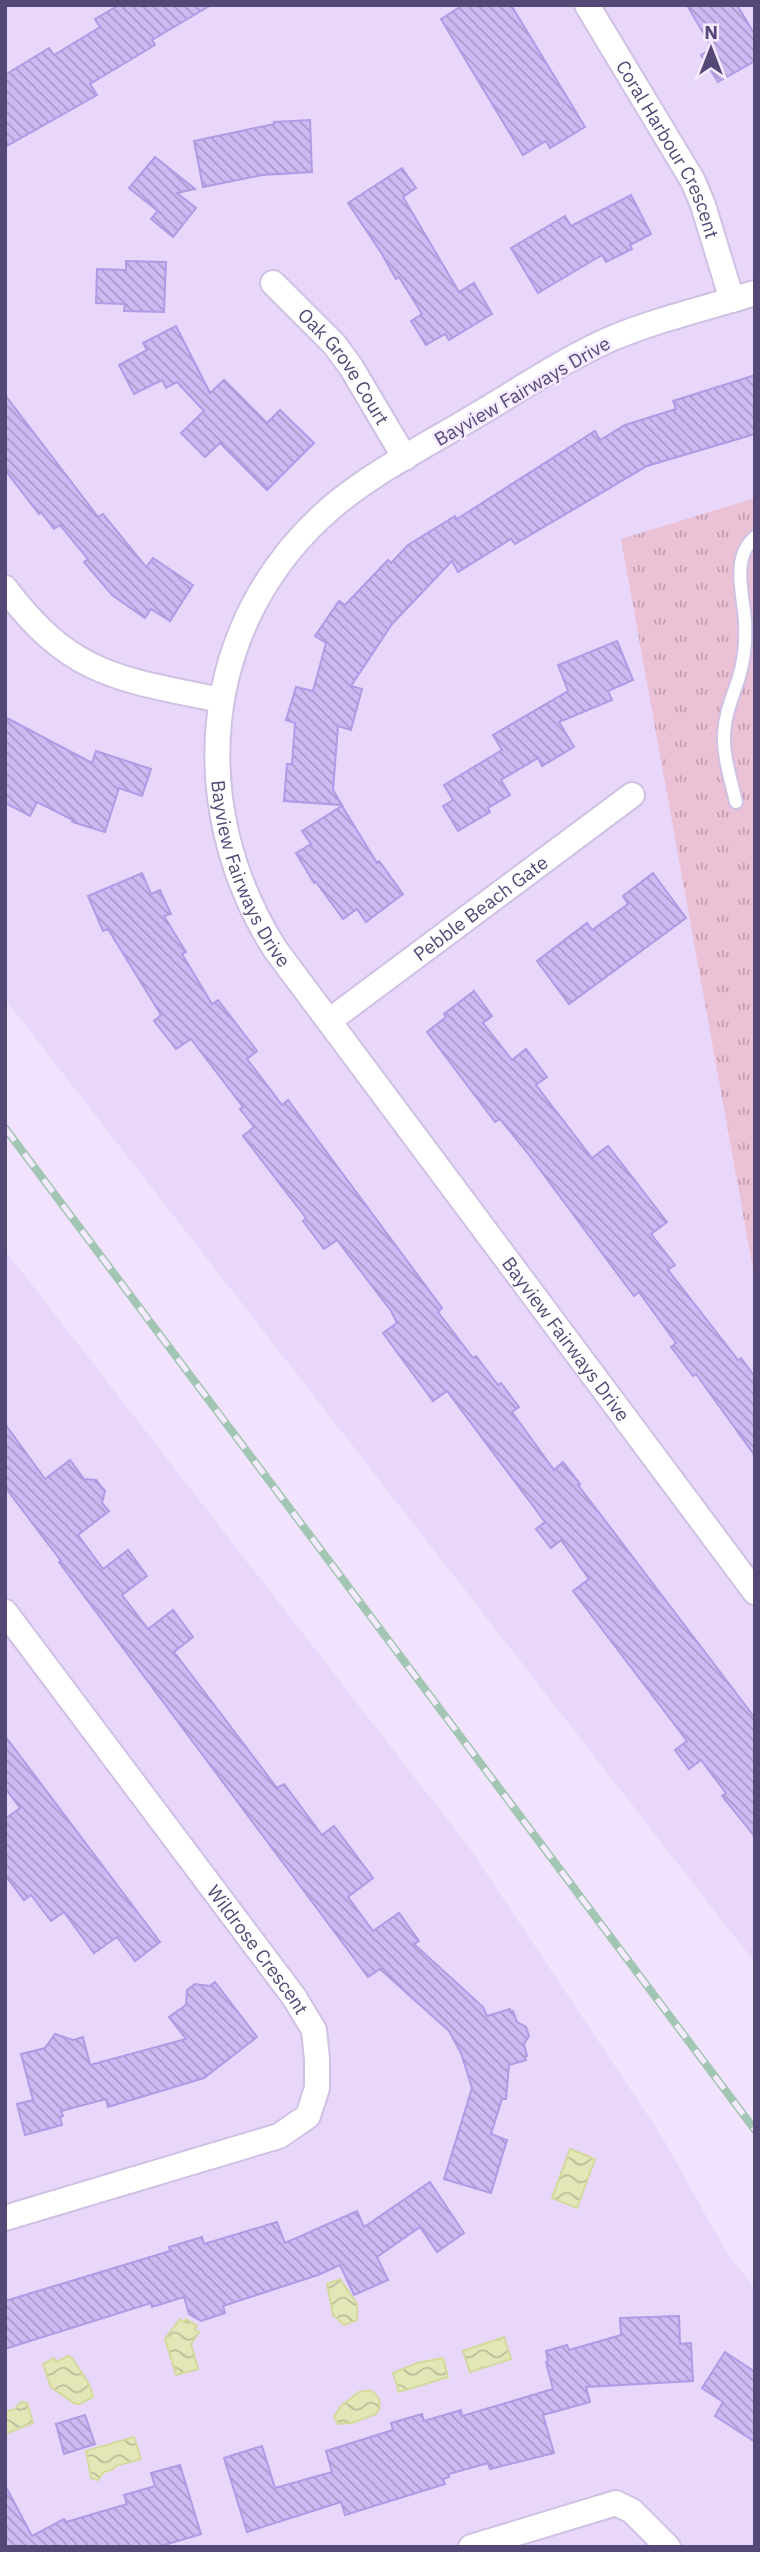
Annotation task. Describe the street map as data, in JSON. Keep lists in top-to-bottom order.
{
  "streets": {
    "street": [
      "Coral Harbour Crescent",
      "Oak Grove Court",
      "Bayview Fairways Drive",
      "Pebble Beach Gate",
      "Wildrose Crescent"
    ]
  },
  "crossings": [
    ["Coral Harbour Crescent", "Bayview Fairways Drive"],
    ["Oak Grove Court", "Bayview Fairways Drive"],
    ["Bayview Fairways Drive", "Pebble Beach Gate"]
  ],
  "north": "top"
}
